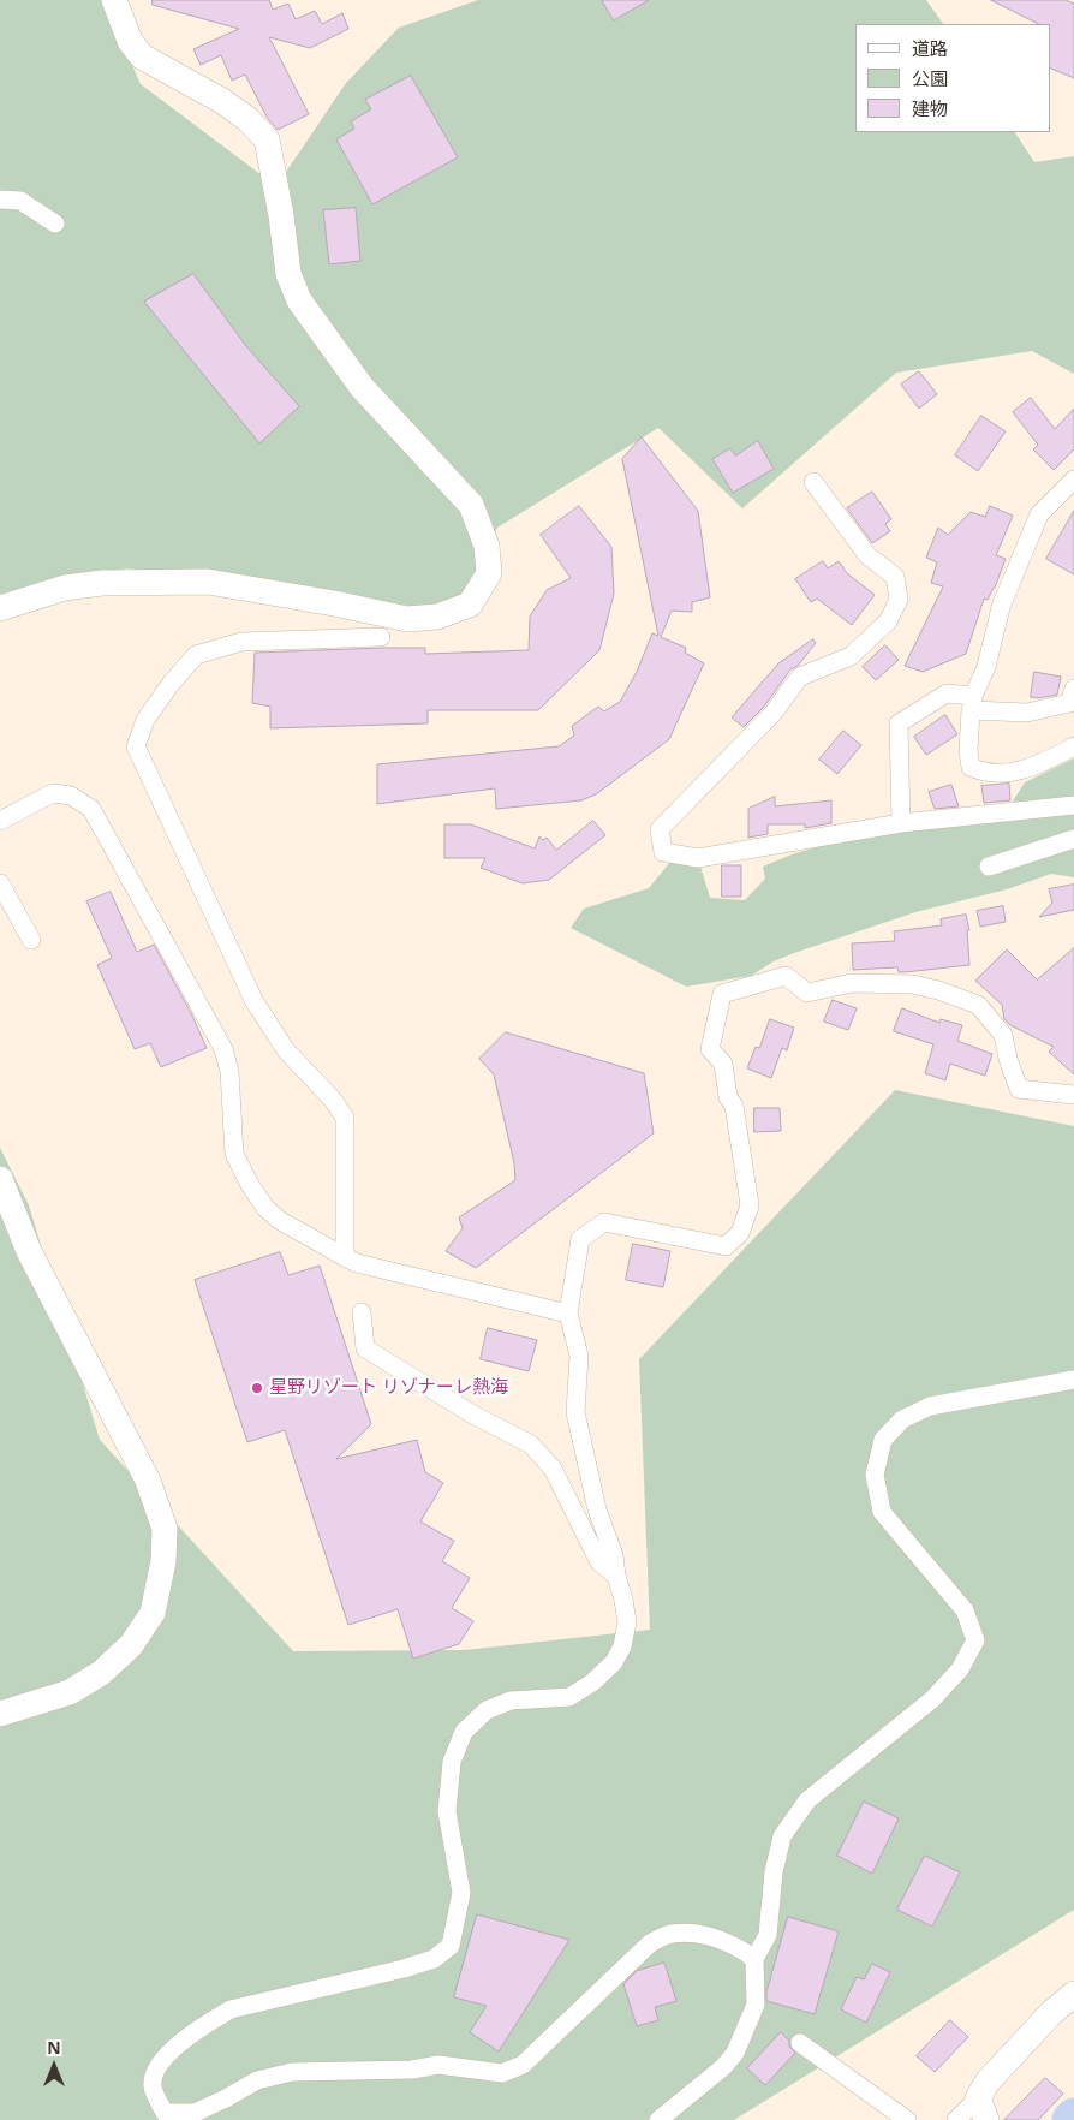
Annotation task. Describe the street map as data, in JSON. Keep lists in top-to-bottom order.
{
  "places": ["星野リゾート リゾナーレ熱海"],
  "legend": ["道路", "公園", "建物"],
  "north": "top"
}
